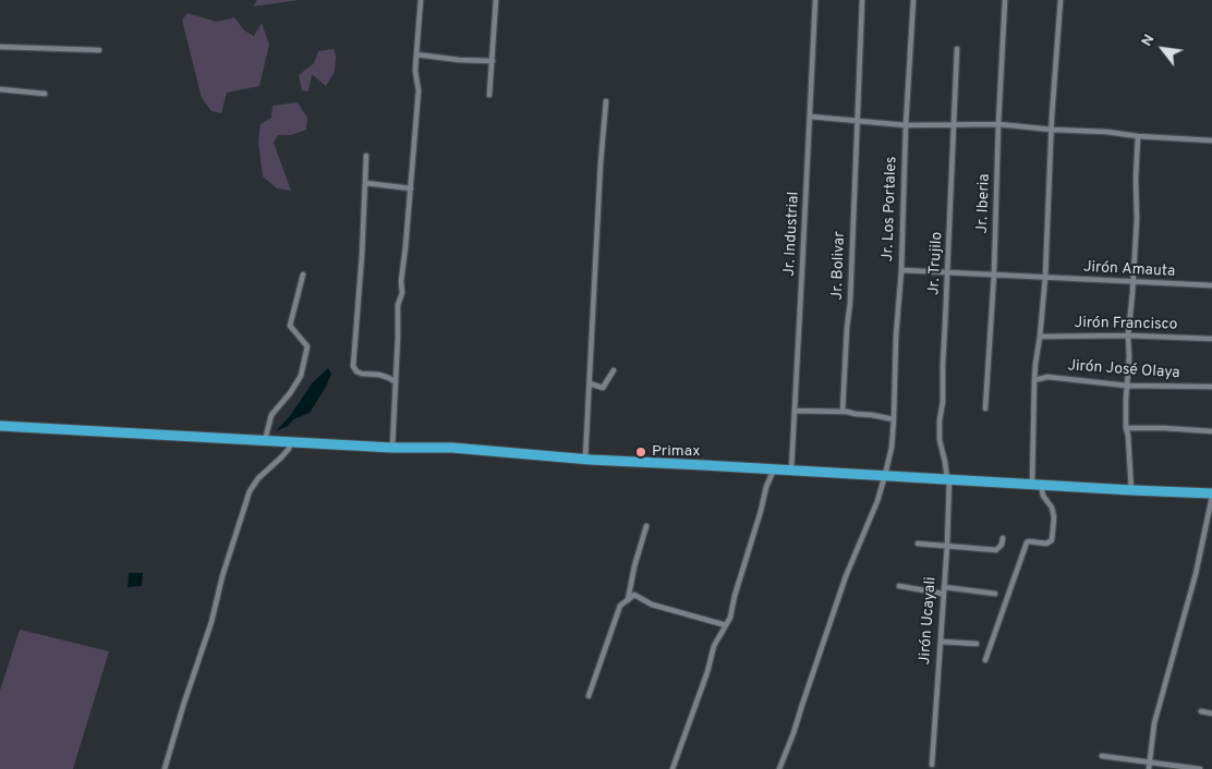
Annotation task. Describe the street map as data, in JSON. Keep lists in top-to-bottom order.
{
  "streets": {
    "street": [
      "Jr. Iberia",
      "Jr. Los Portales",
      "Jr. Industrial",
      "Jr. Trujilo",
      "Jr. Bolivar",
      "Jirón Amauta",
      "Jirón Francisco",
      "Jirón José Olaya",
      "Jirón Ucayali"
    ]
  },
  "crossings": [
    ["Jr. Iberia", "Jirón Amauta"],
    ["Jr. Los Portales", "Jirón Amauta"],
    ["Jr. Trujilo", "Jirón Amauta"],
    ["Jr. Trujilo", "Jirón Ucayali"]
  ],
  "places": ["Primax"],
  "north": "top left"
}
